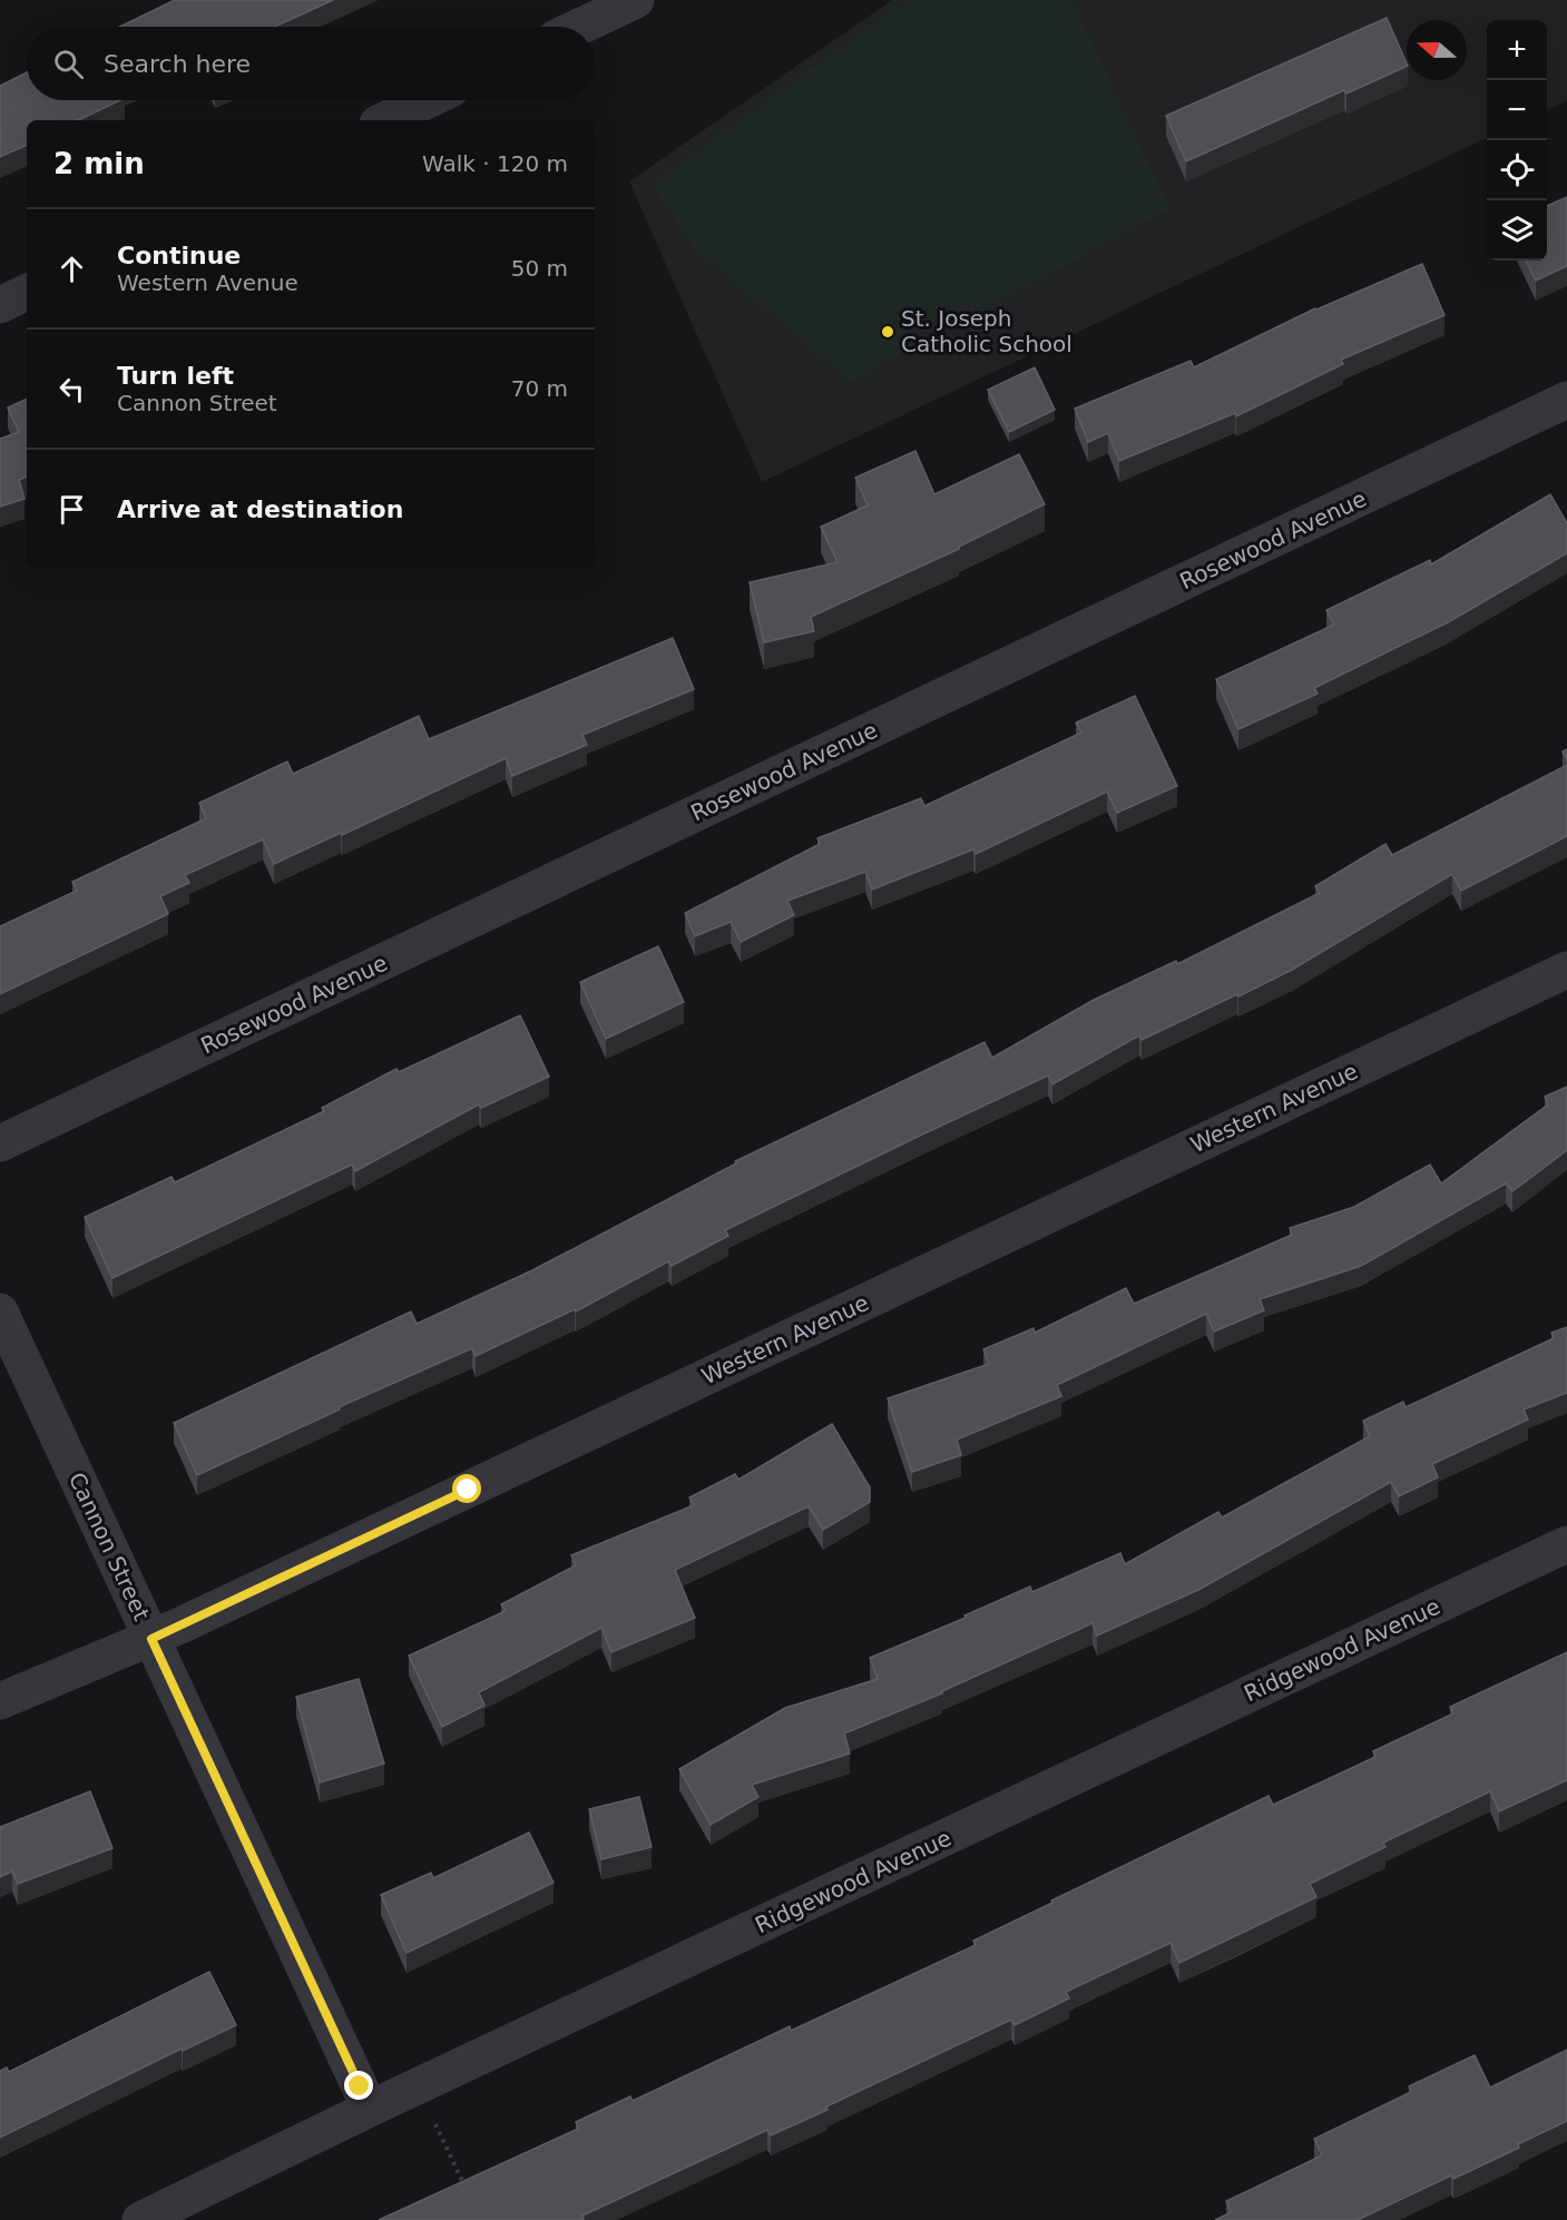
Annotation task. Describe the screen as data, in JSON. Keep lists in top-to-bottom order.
{
  "streets": {
    "street": [
      "Rosewood Avenue",
      "Western Avenue",
      "Cannon Street",
      "Ridgewood Avenue"
    ]
  },
  "crossings": [
    ["Western Avenue", "Cannon Street"],
    ["Cannon Street", "Ridgewood Avenue"]
  ],
  "places": ["St. Joseph Catholic School"],
  "north": "left",
  "page": {
    "map_buttons": ["+", "−"],
    "search": "Search here",
    "heading": ["2 min", "Walk · 120 m"],
    "list": [
      ["Continue", "Western Avenue", "50 m"],
      ["Turn left", "Cannon Street", "70 m"],
      "Arrive at destination"
    ]
  }
}
